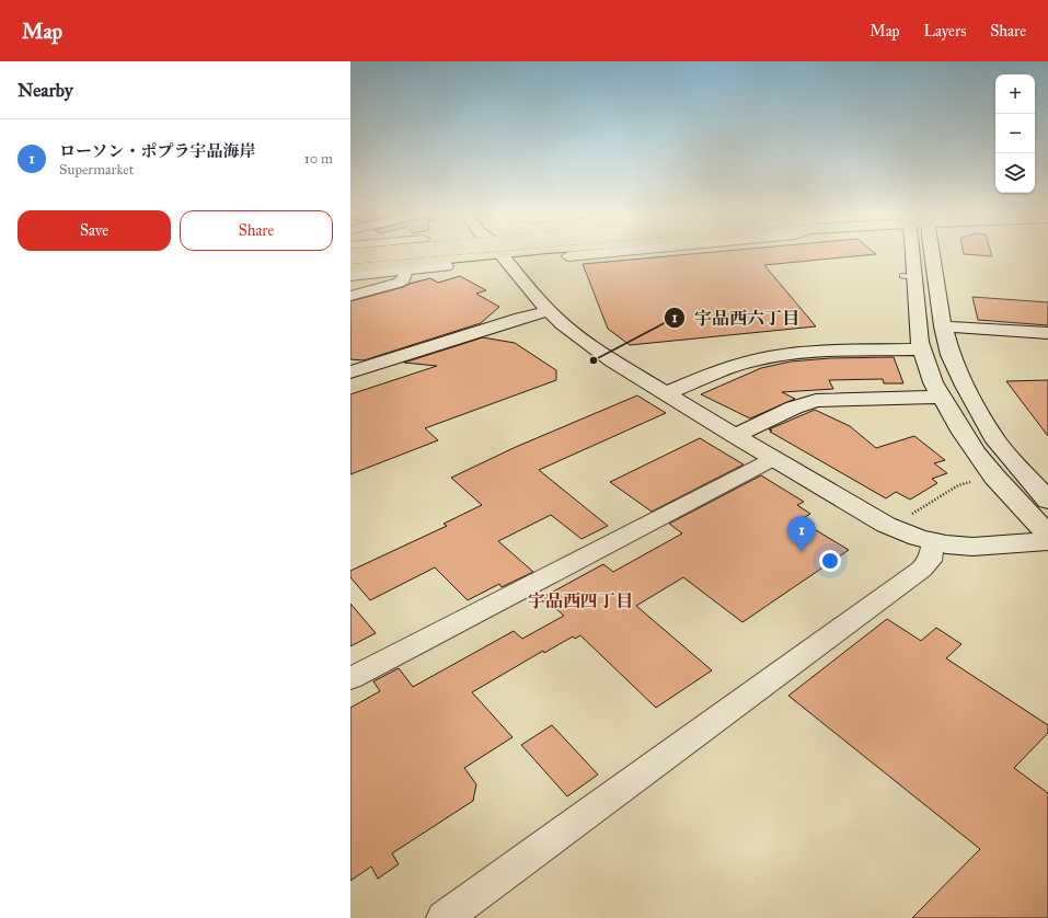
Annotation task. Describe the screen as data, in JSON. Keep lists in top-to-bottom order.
{
  "districts": ["宇品西四丁目"],
  "places": ["宇品西六丁目"],
  "page": {
    "header": "Map",
    "nav": ["Map", "Layers", "Share"],
    "heading": "Nearby",
    "map_buttons": ["+", "−"],
    "list": [
      {
        "mark": "1",
        "name": "ローソン・ポプラ宇品海岸",
        "note": "Supermarket",
        "value": "10 m"
      }
    ],
    "buttons": ["Save", "Share"],
    "pins": "1"
  }
}
